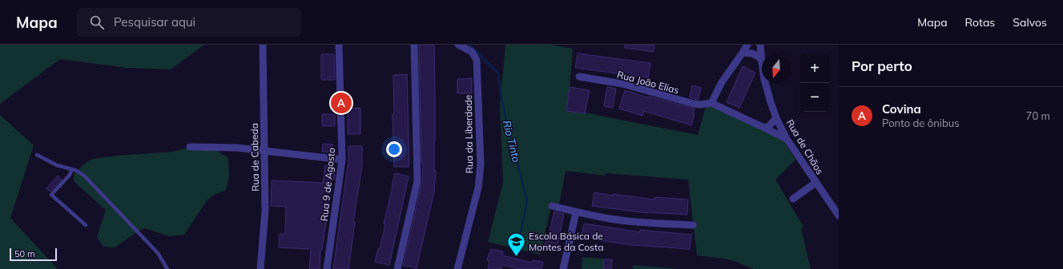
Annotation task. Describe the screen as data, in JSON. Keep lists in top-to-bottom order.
{
  "streets": {
    "street": [
      "Rua João Elias",
      "Rua da Liberdade",
      "Rua de Chãos",
      "Rua de Cabeda",
      "Rua 9 de Agosto"
    ]
  },
  "water": ["Rio Tinto"],
  "places": {
    "school or university": ["Escola Básica de Montes da Costa"]
  },
  "scale_bar": "50 m",
  "north": "bottom",
  "page": {
    "header": "Mapa",
    "search": "Pesquisar aqui",
    "nav": ["Mapa", "Rotas", "Salvos"],
    "heading": "Por perto",
    "map_buttons": ["+", "−"],
    "list": [
      {
        "mark": "A",
        "name": "Covina",
        "note": "Ponto de ônibus",
        "value": "70 m"
      }
    ],
    "pins": "A",
    "scale": "50 m"
  }
}
